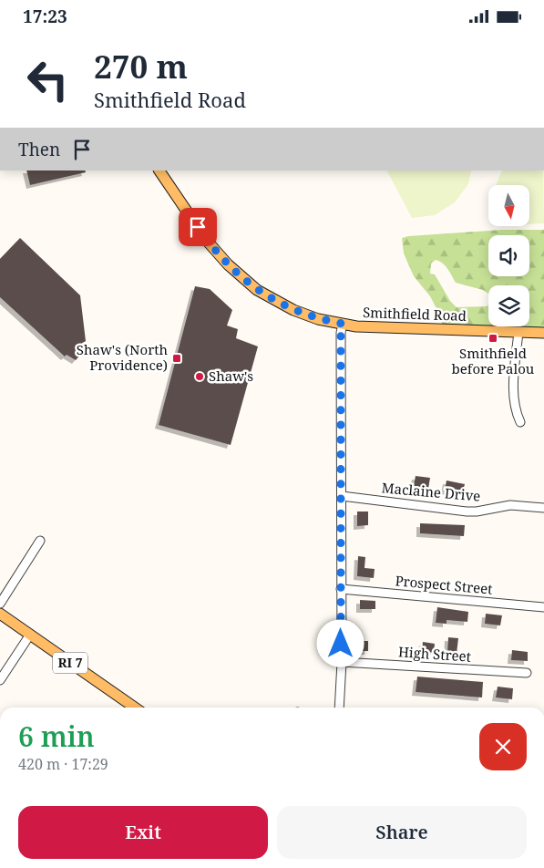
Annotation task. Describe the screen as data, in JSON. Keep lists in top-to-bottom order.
{
  "streets": {
    "main road": ["Smithfield Road", "RI 7"],
    "street": ["Maclaine Drive", "Prospect Street", "High Street"]
  },
  "places": {
    "transit": ["Smithfield before Palou", "Shaw's (North Providence)"],
    "other": ["Shaw's"]
  },
  "north": "bottom",
  "page": {
    "status": "17:23",
    "turn": ["270 m", "Smithfield Road"],
    "then": "Then",
    "heading": ["6 min", "420 m · 17:29"],
    "buttons": ["Exit", "Share"]
  }
}
